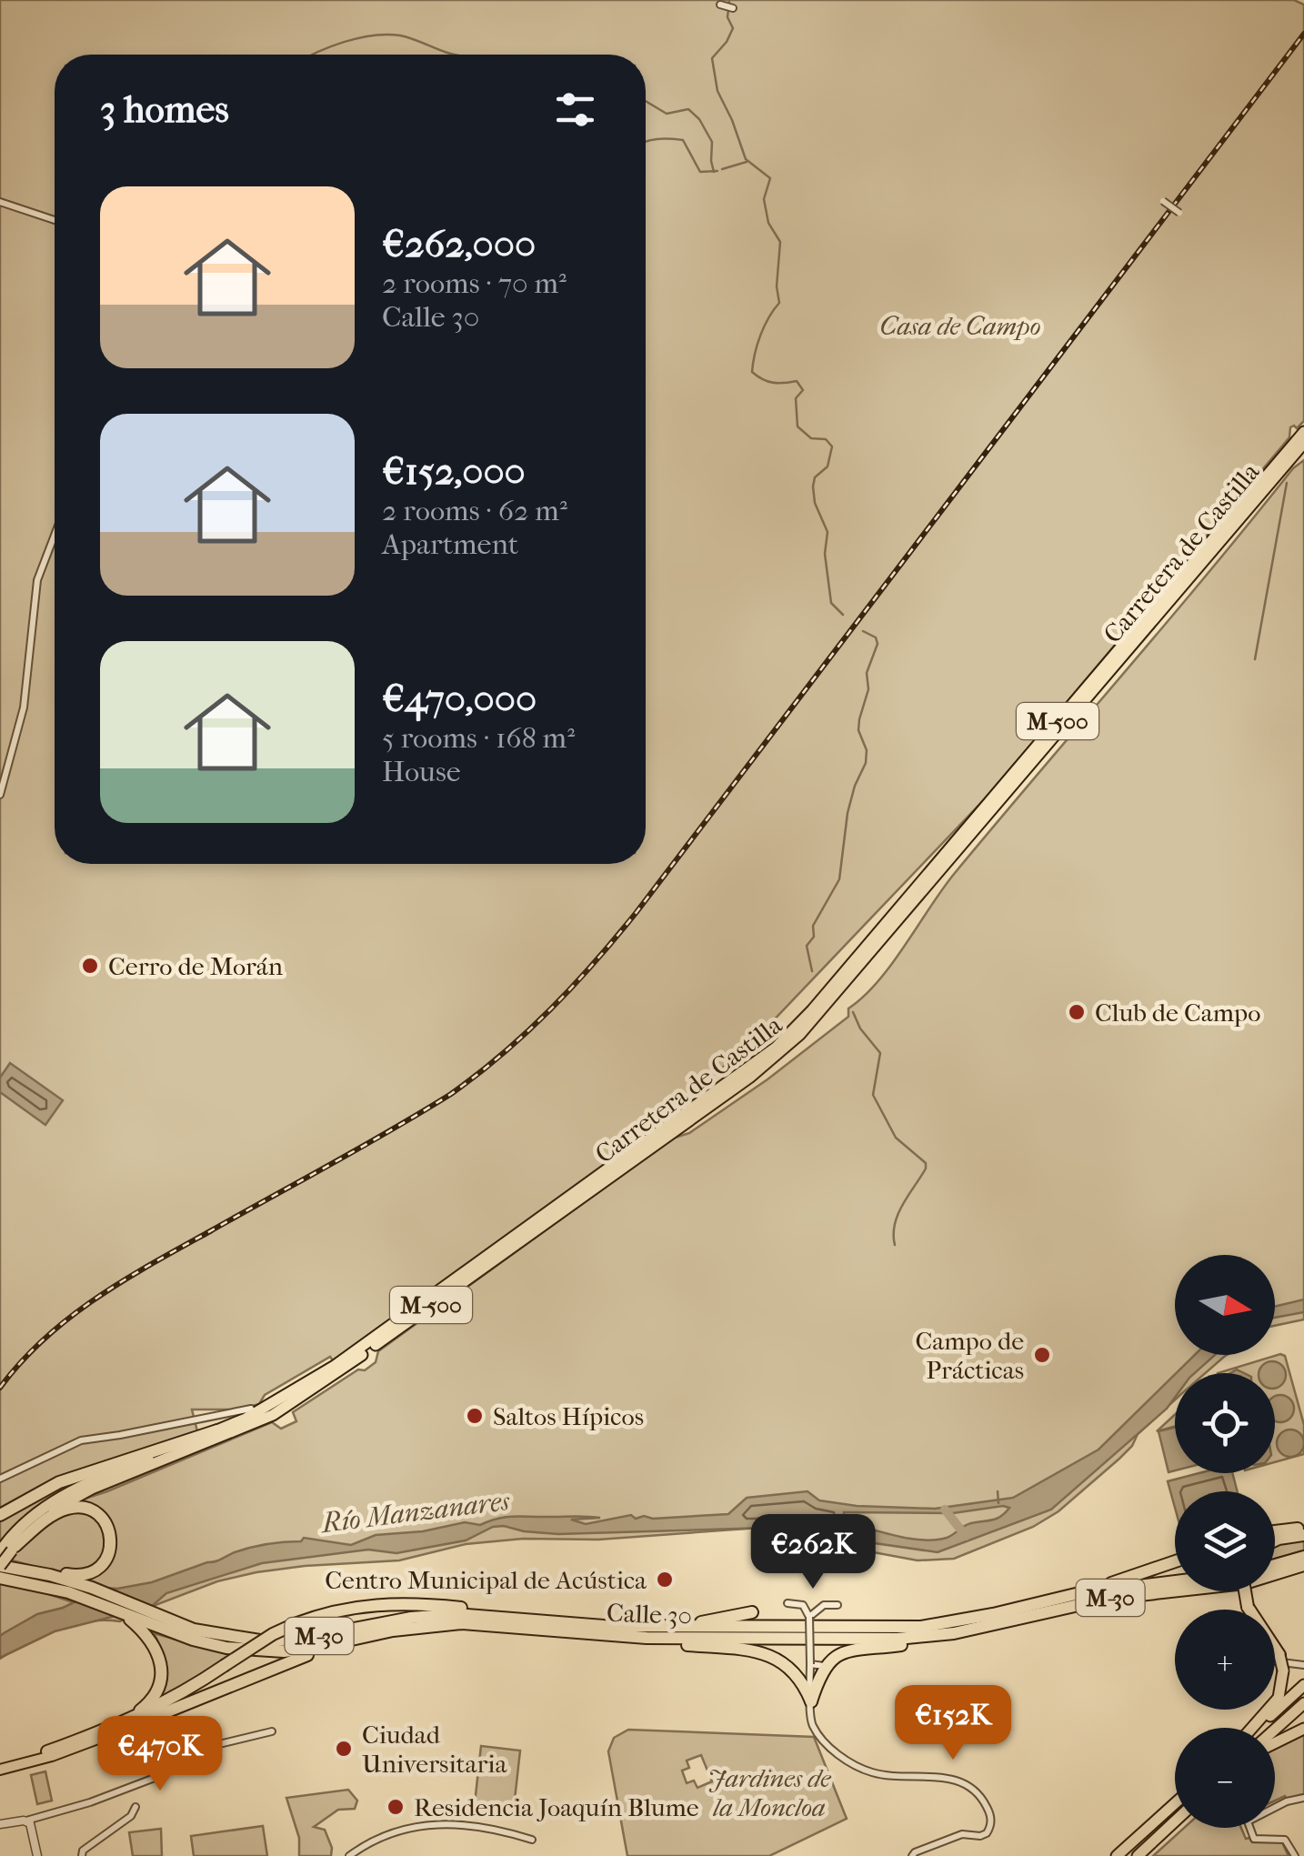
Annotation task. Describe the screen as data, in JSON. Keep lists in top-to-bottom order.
{
  "streets": {
    "highway": [
      "Carretera de Castilla",
      "M-500",
      "M-30",
      "Calle 30"
    ]
  },
  "crossings": [
    ["Carretera de Castilla", "Calle 30"],
    ["M-30", "Calle 30"]
  ],
  "water": ["Río Manzanares"],
  "parks": ["Casa de Campo", "Jardines de la Moncloa"],
  "places": [
    "Cerro de Morán",
    "Club de Campo",
    "Campo de Prácticas",
    "Saltos Hípicos",
    "Centro Municipal de Acústica",
    "Ciudad Universitaria",
    "Residencia Joaquín Blume"
  ],
  "north": "right",
  "page": {
    "heading": "3 homes",
    "list": [
      {
        "name": "€262,000",
        "note": "2 rooms · 70 m² · Calle 30"
      },
      {
        "name": "€152,000",
        "note": "2 rooms · 62 m² · Apartment"
      },
      {
        "name": "€470,000",
        "note": "5 rooms · 168 m² · House"
      }
    ],
    "map_buttons": ["+", "−"],
    "price": ["€262K", "€152K", "€470K"]
  }
}
